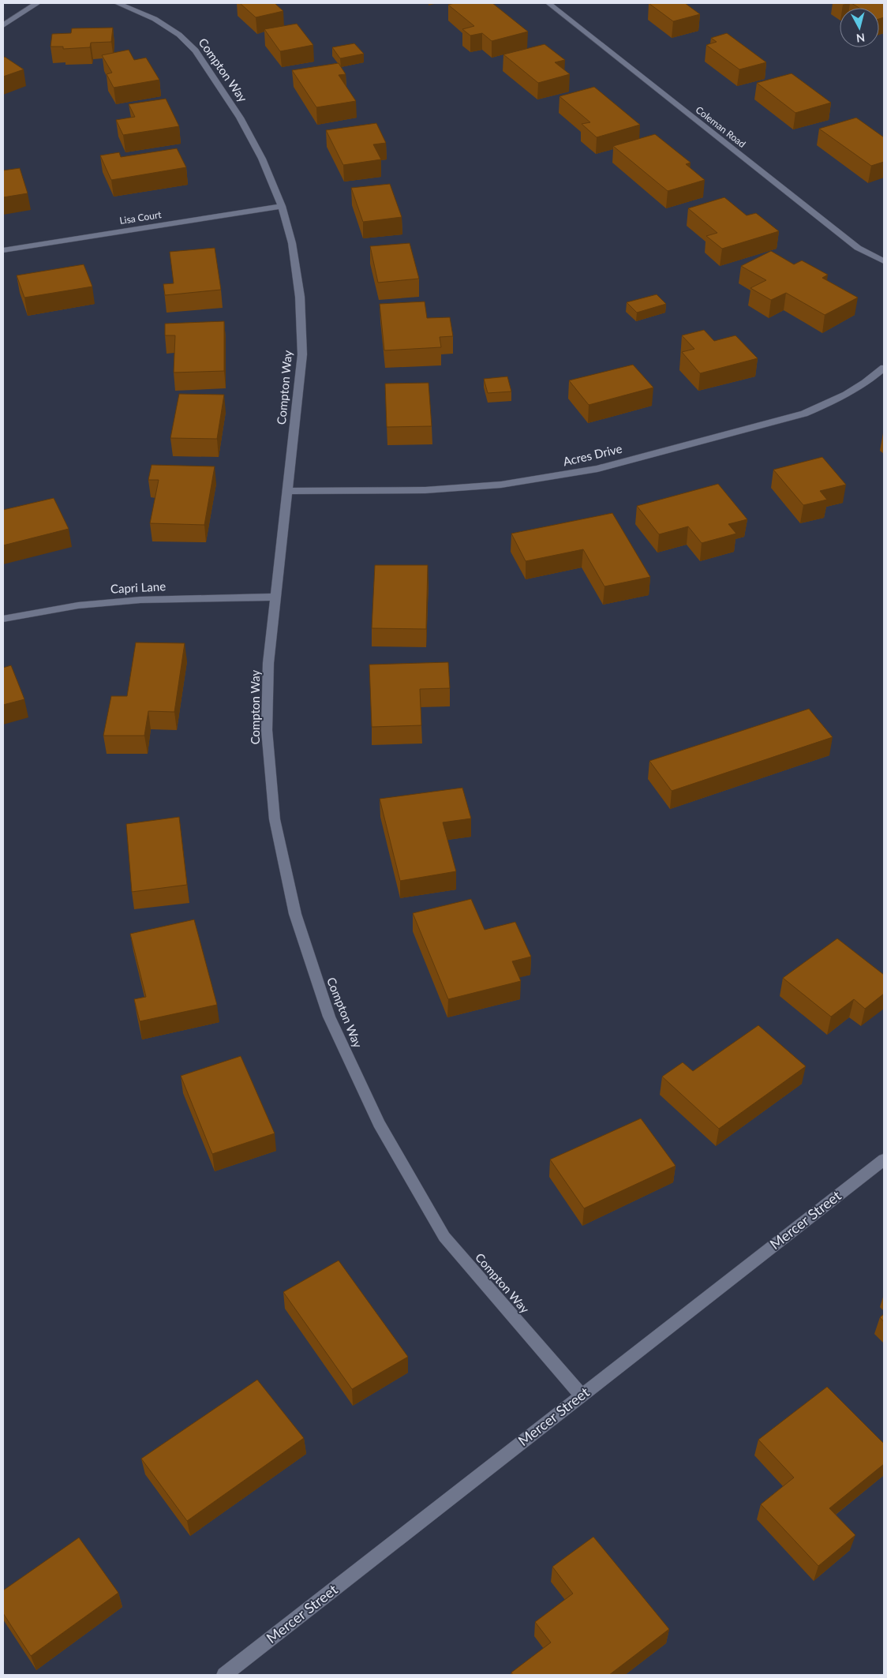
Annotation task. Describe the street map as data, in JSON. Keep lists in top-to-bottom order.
{
  "streets": {
    "street": [
      "Compton Way",
      "Coleman Road",
      "Lisa Court",
      "Acres Drive",
      "Capri Lane",
      "Mercer Street"
    ]
  },
  "crossings": [
    ["Compton Way", "Lisa Court"],
    ["Compton Way", "Acres Drive"],
    ["Compton Way", "Capri Lane"],
    ["Compton Way", "Mercer Street"]
  ],
  "north": "bottom"
}
